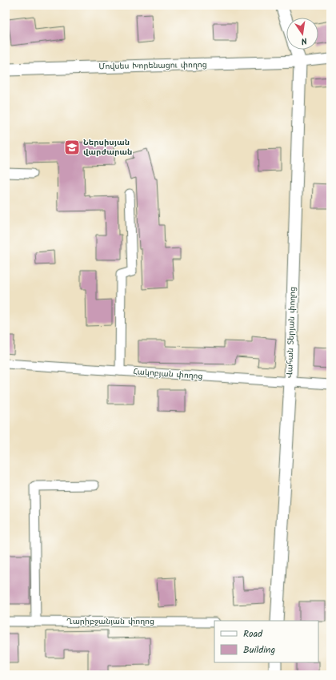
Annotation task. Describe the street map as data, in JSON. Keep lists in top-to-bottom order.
{
  "streets": {
    "street": [
      "Մովսես Խորենացու փողոց",
      "Վահան Տերյան փողոց",
      "Հակոբյան փողոց",
      "Ղարիբջանյան փողոց"
    ]
  },
  "crossings": [
    ["Մովսես Խորենացու փողոց", "Վահան Տերյան փողոց"],
    ["Վահան Տերյան փողոց", "Հակոբյան փողոց"]
  ],
  "places": {
    "school or university": ["Ներսիսյան վարժարան"]
  },
  "legend": ["Road", "Building"],
  "north": "bottom"
}
